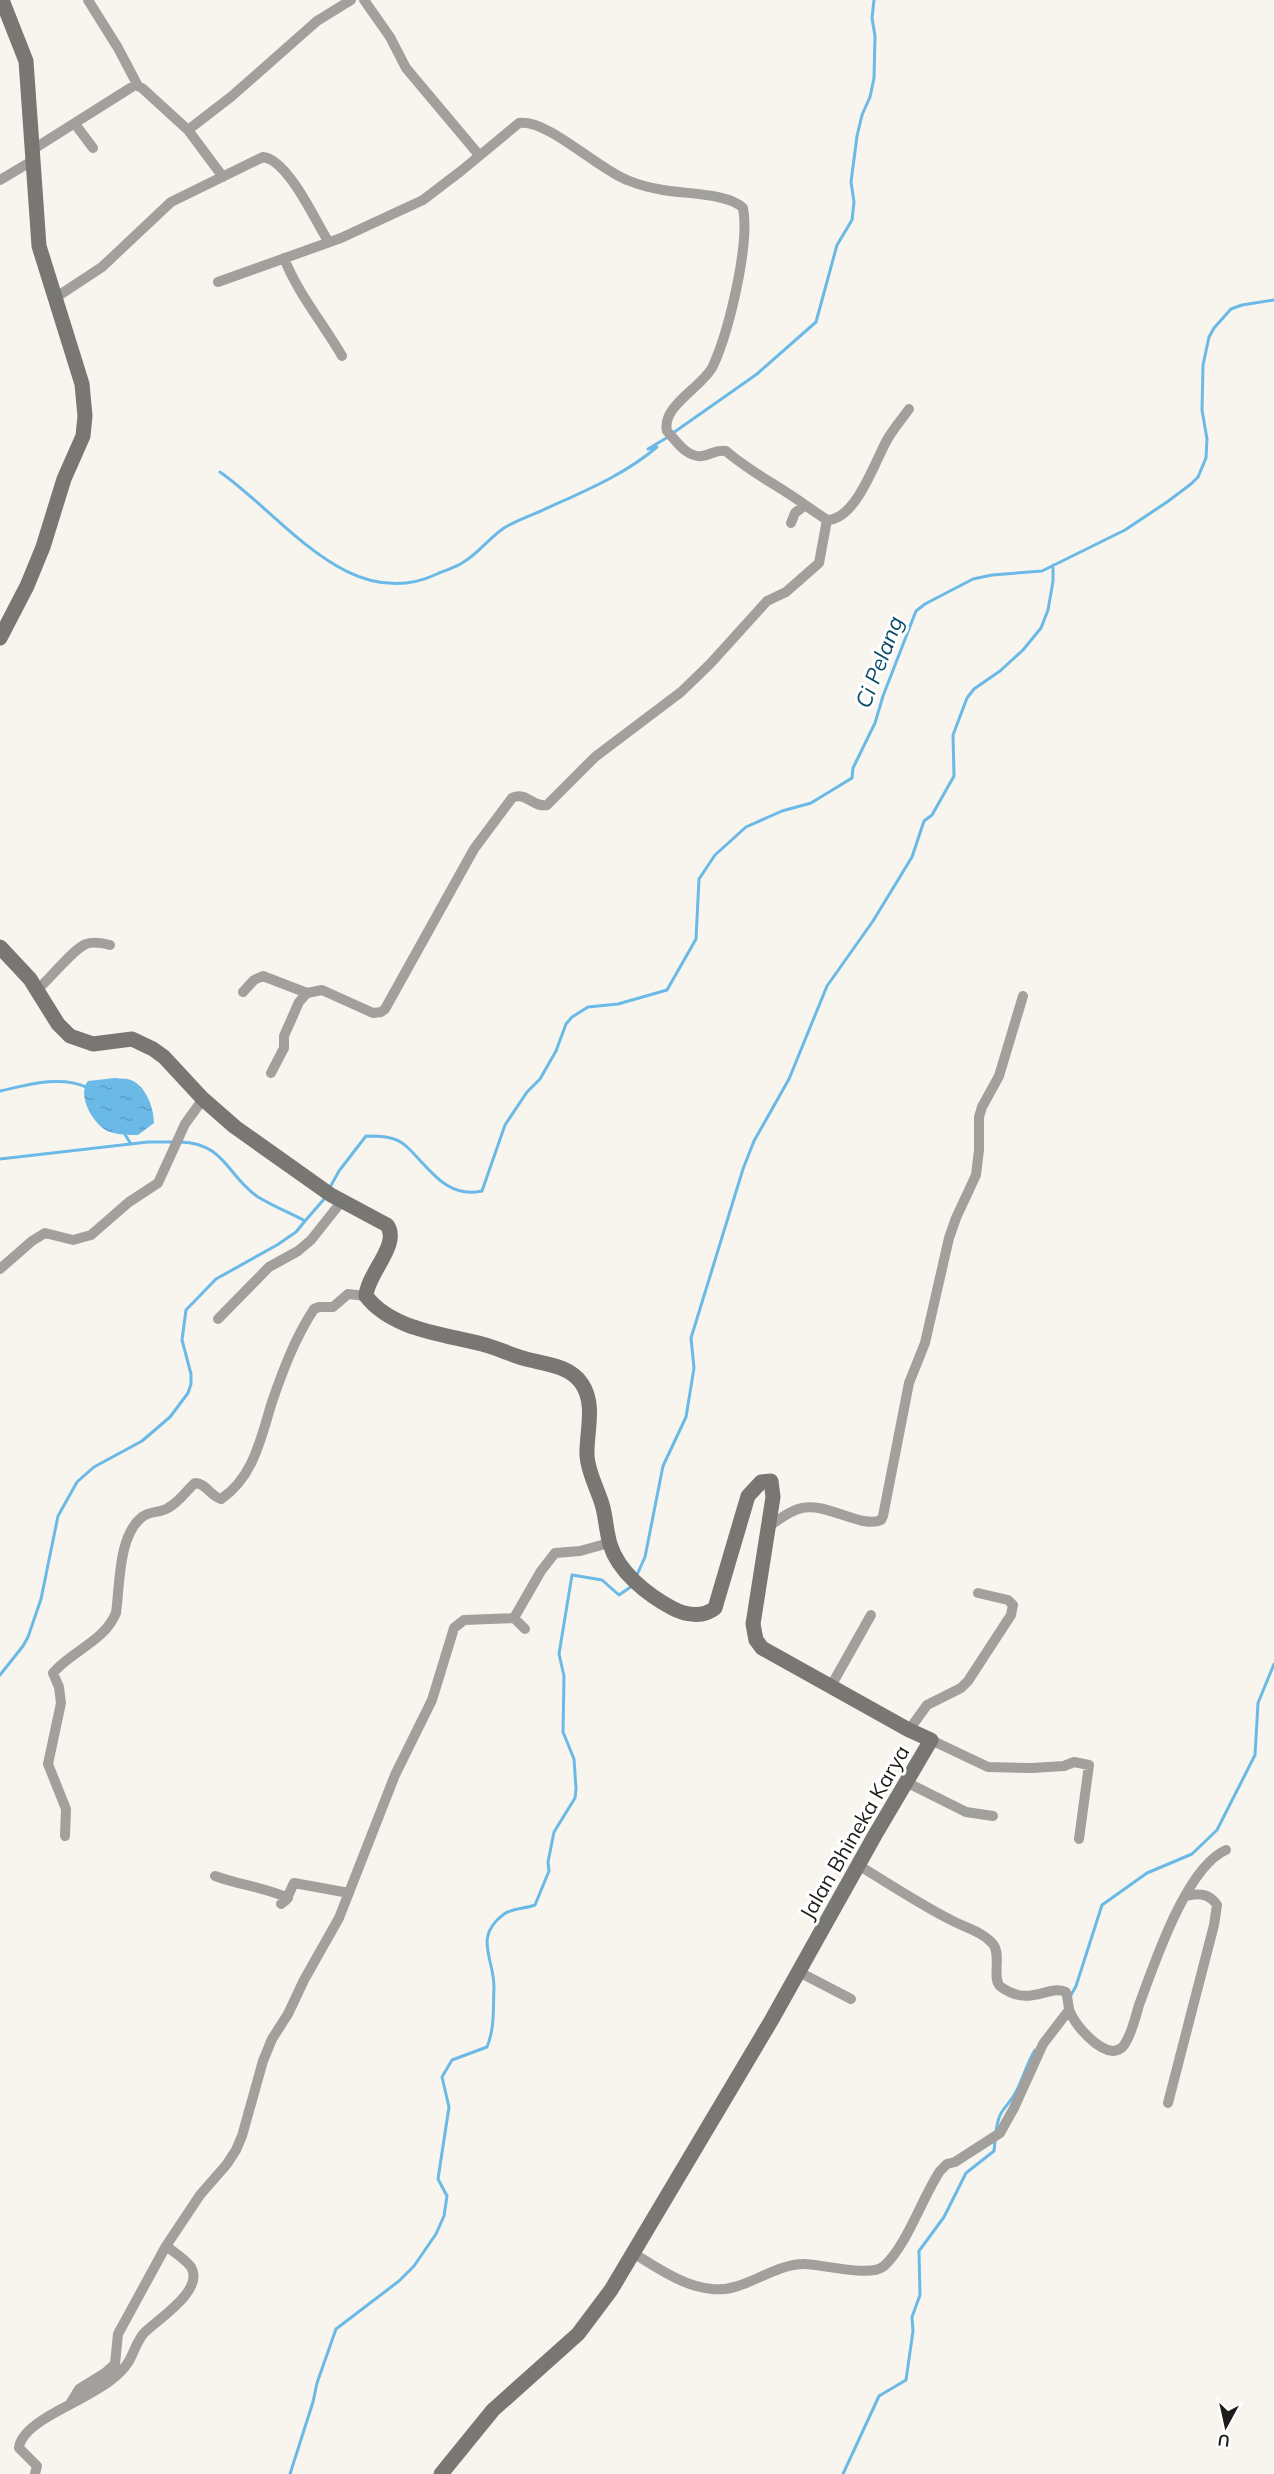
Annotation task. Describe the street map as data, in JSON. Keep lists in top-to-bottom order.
{
  "streets": {
    "street": ["Jalan Bhineka Karya"]
  },
  "water": ["Ci Pelang"],
  "north": "bottom"
}
